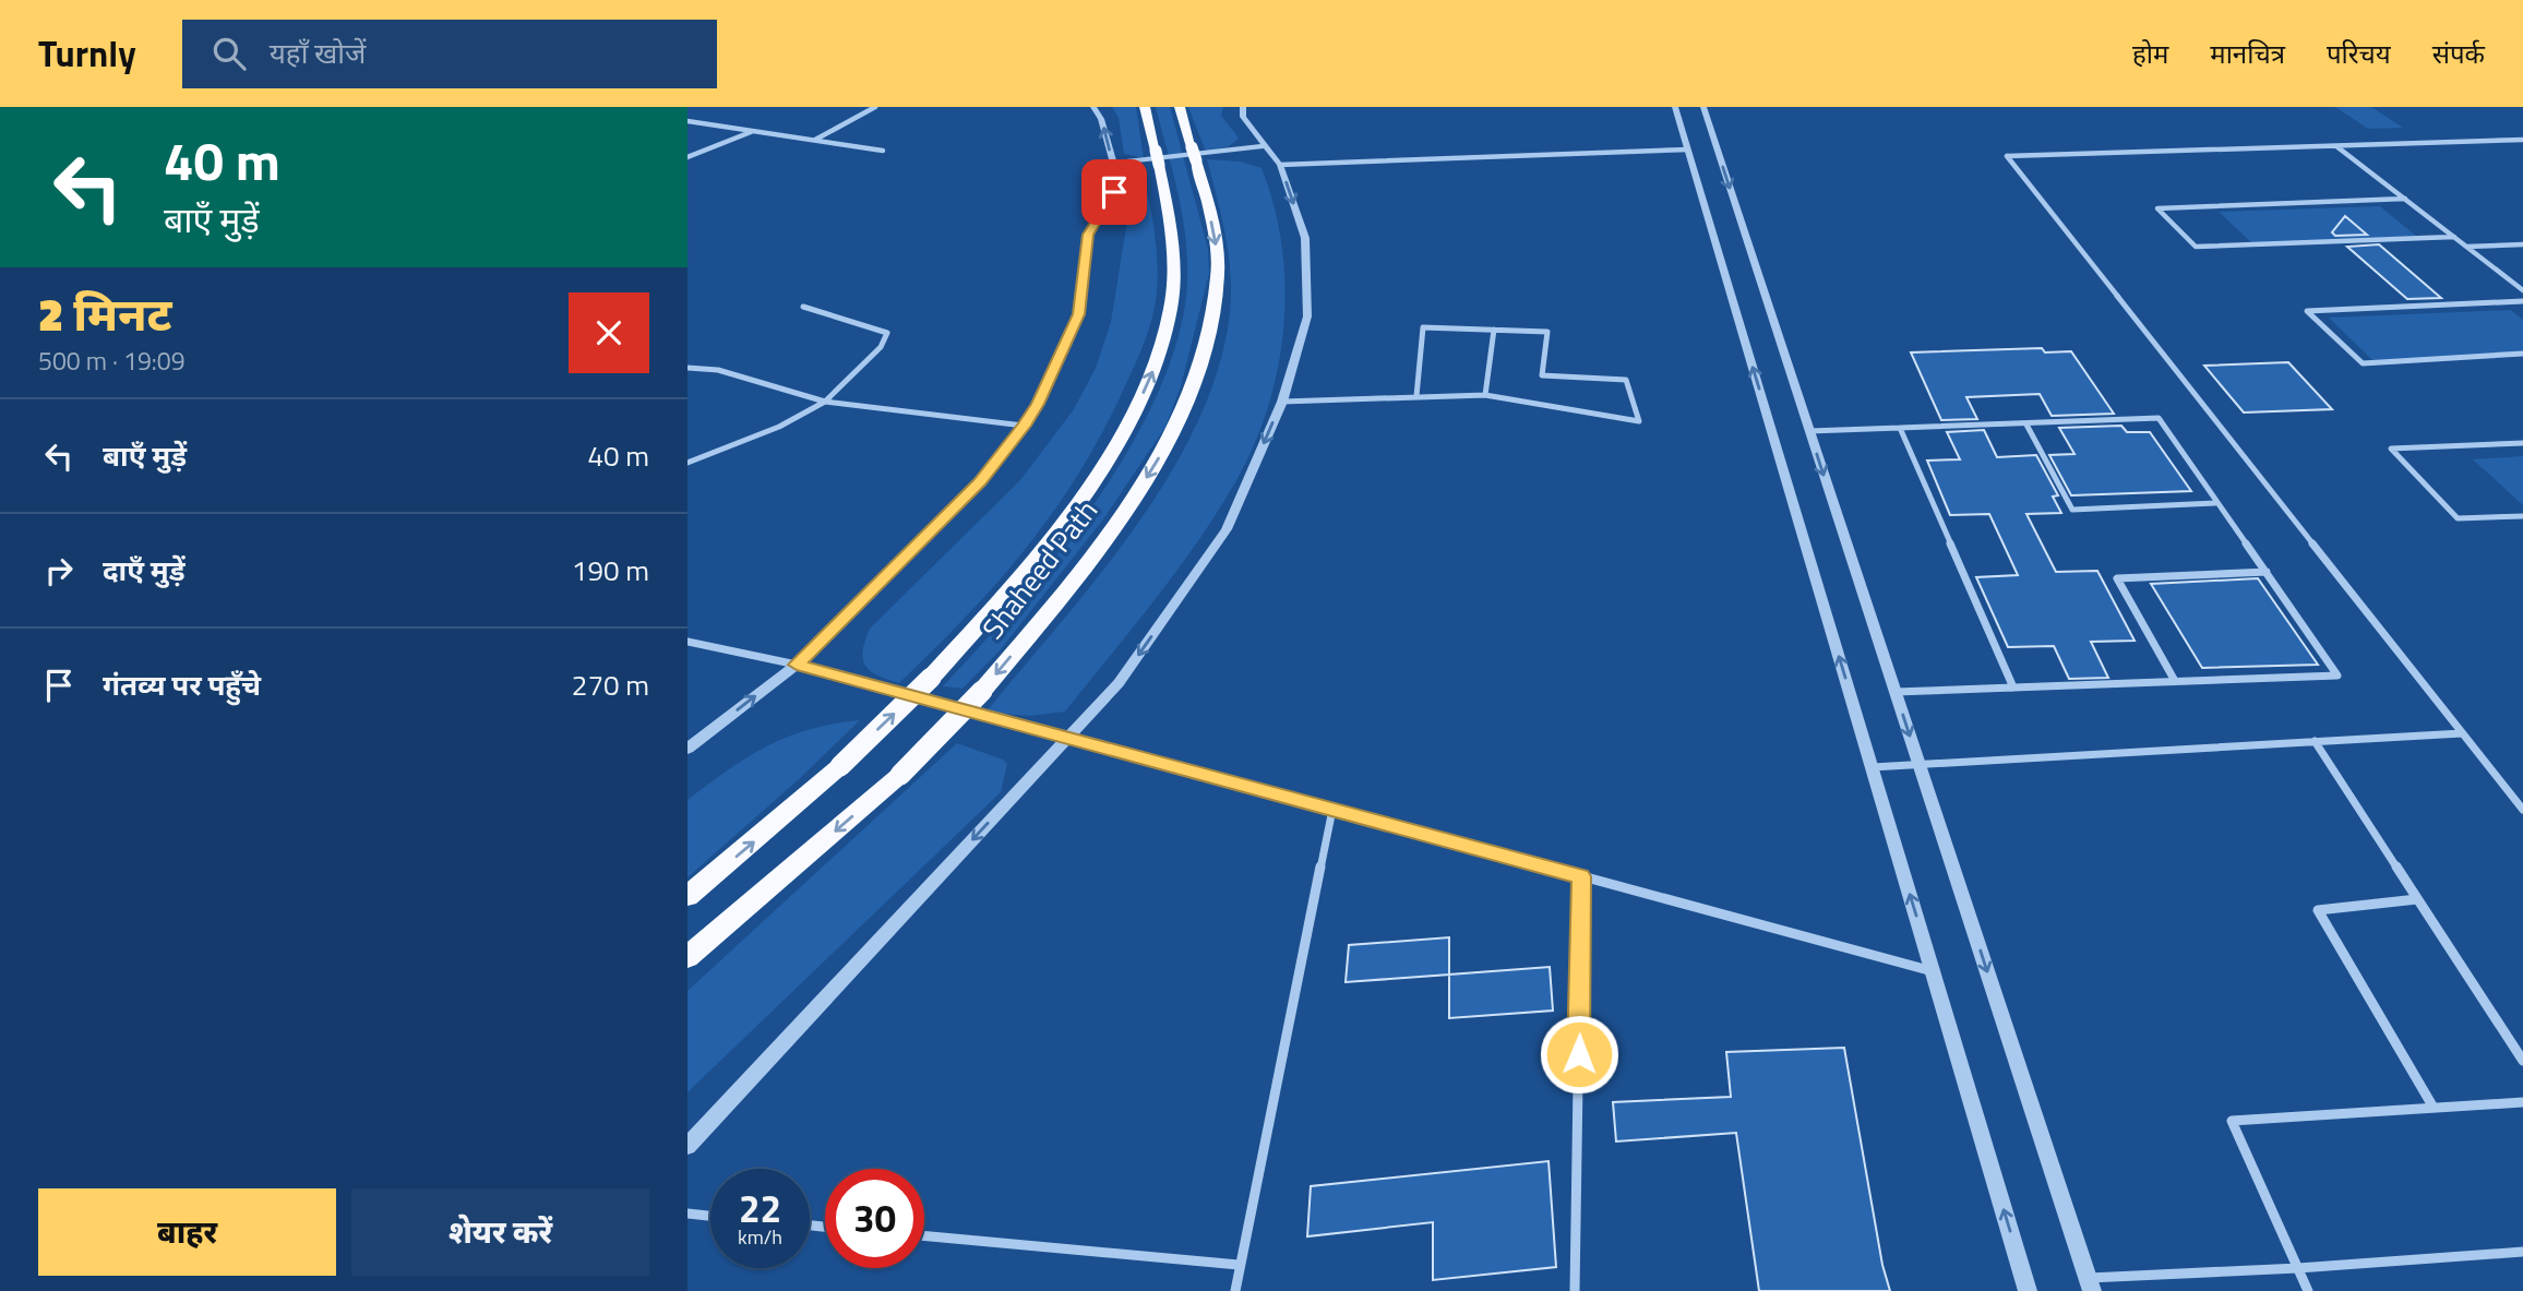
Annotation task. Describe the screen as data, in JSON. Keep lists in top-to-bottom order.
{
  "streets": {
    "highway": ["Shaheed Path"]
  },
  "page": {
    "header": "Turnly",
    "search": "यहाँ खोजें",
    "nav": [
      "होम",
      "मानचित्र",
      "परिचय",
      "संपर्क"
    ],
    "turn": ["40 m", "बाएँ मुड़ें"],
    "heading": ["2 मिनट", "500 m · 19:09"],
    "list": [
      {
        "name": "बाएँ मुड़ें",
        "value": "40 m"
      },
      {
        "name": "दाएँ मुड़ें",
        "value": "190 m"
      },
      {
        "name": "गंतव्य पर पहुँचे",
        "value": "270 m"
      }
    ],
    "speed": "22 km/h",
    "limit": "30",
    "buttons": ["बाहर", "शेयर करें"]
  }
}
